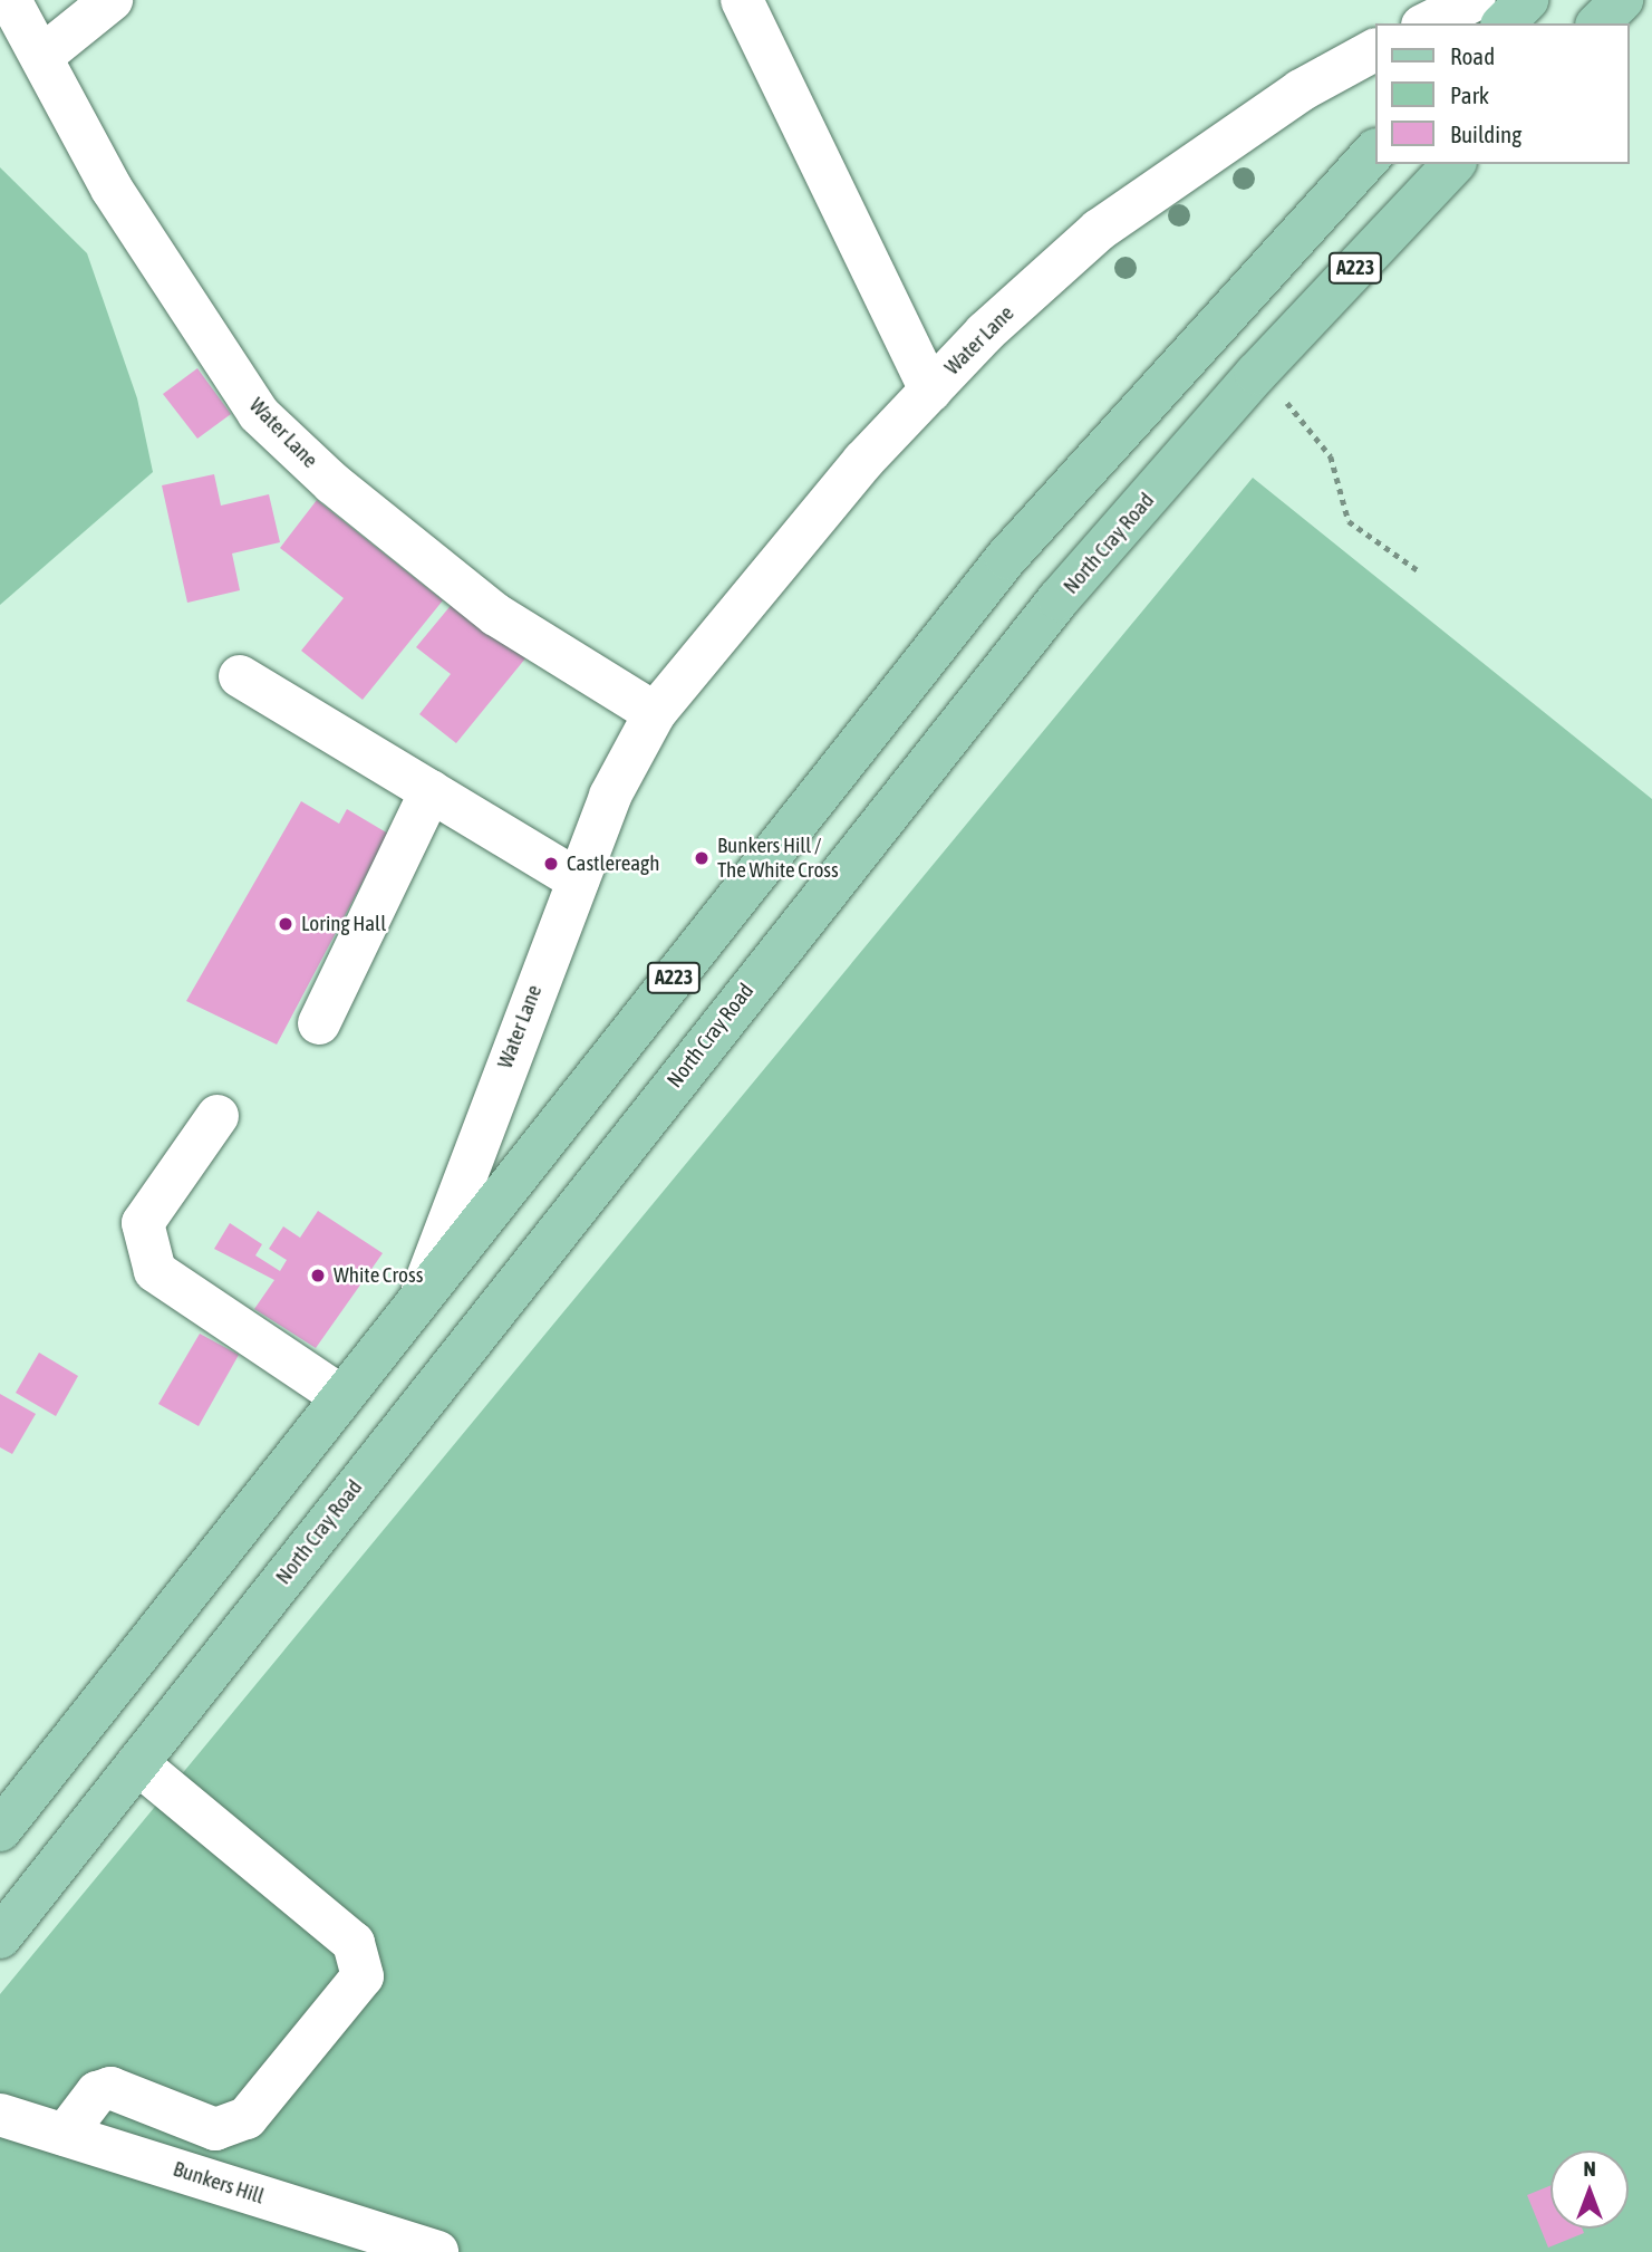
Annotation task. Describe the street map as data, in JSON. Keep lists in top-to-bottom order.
{
  "streets": {
    "main road": ["A223", "North Cray Road"],
    "street": ["Water Lane", "Bunkers Hill"]
  },
  "crossings": [
    ["A223", "Water Lane"]
  ],
  "places": [
    "Bunkers Hill / The White Cross",
    "Castlereagh",
    "Loring Hall",
    "White Cross"
  ],
  "legend": ["Road", "Park", "Building"],
  "north": "top"
}
